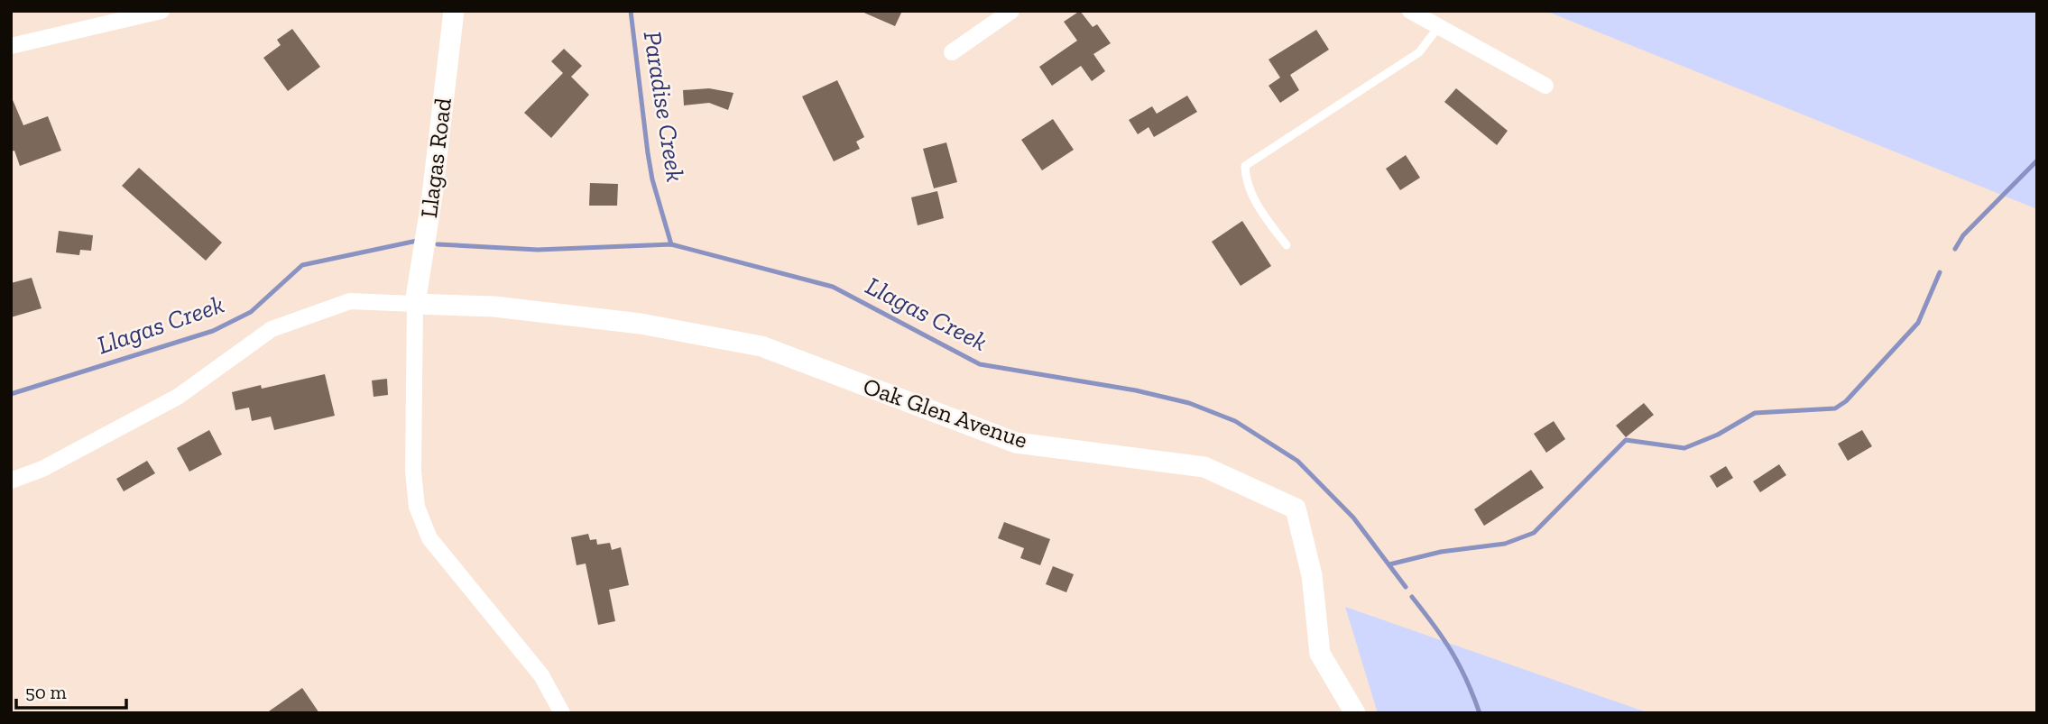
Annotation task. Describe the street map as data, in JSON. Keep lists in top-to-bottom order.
{
  "streets": {
    "street": ["Llagas Road", "Oak Glen Avenue"]
  },
  "crossings": [
    ["Llagas Road", "Oak Glen Avenue"]
  ],
  "water": ["Paradise Creek", "Llagas Creek"],
  "scale_bar": "50 m"
}
